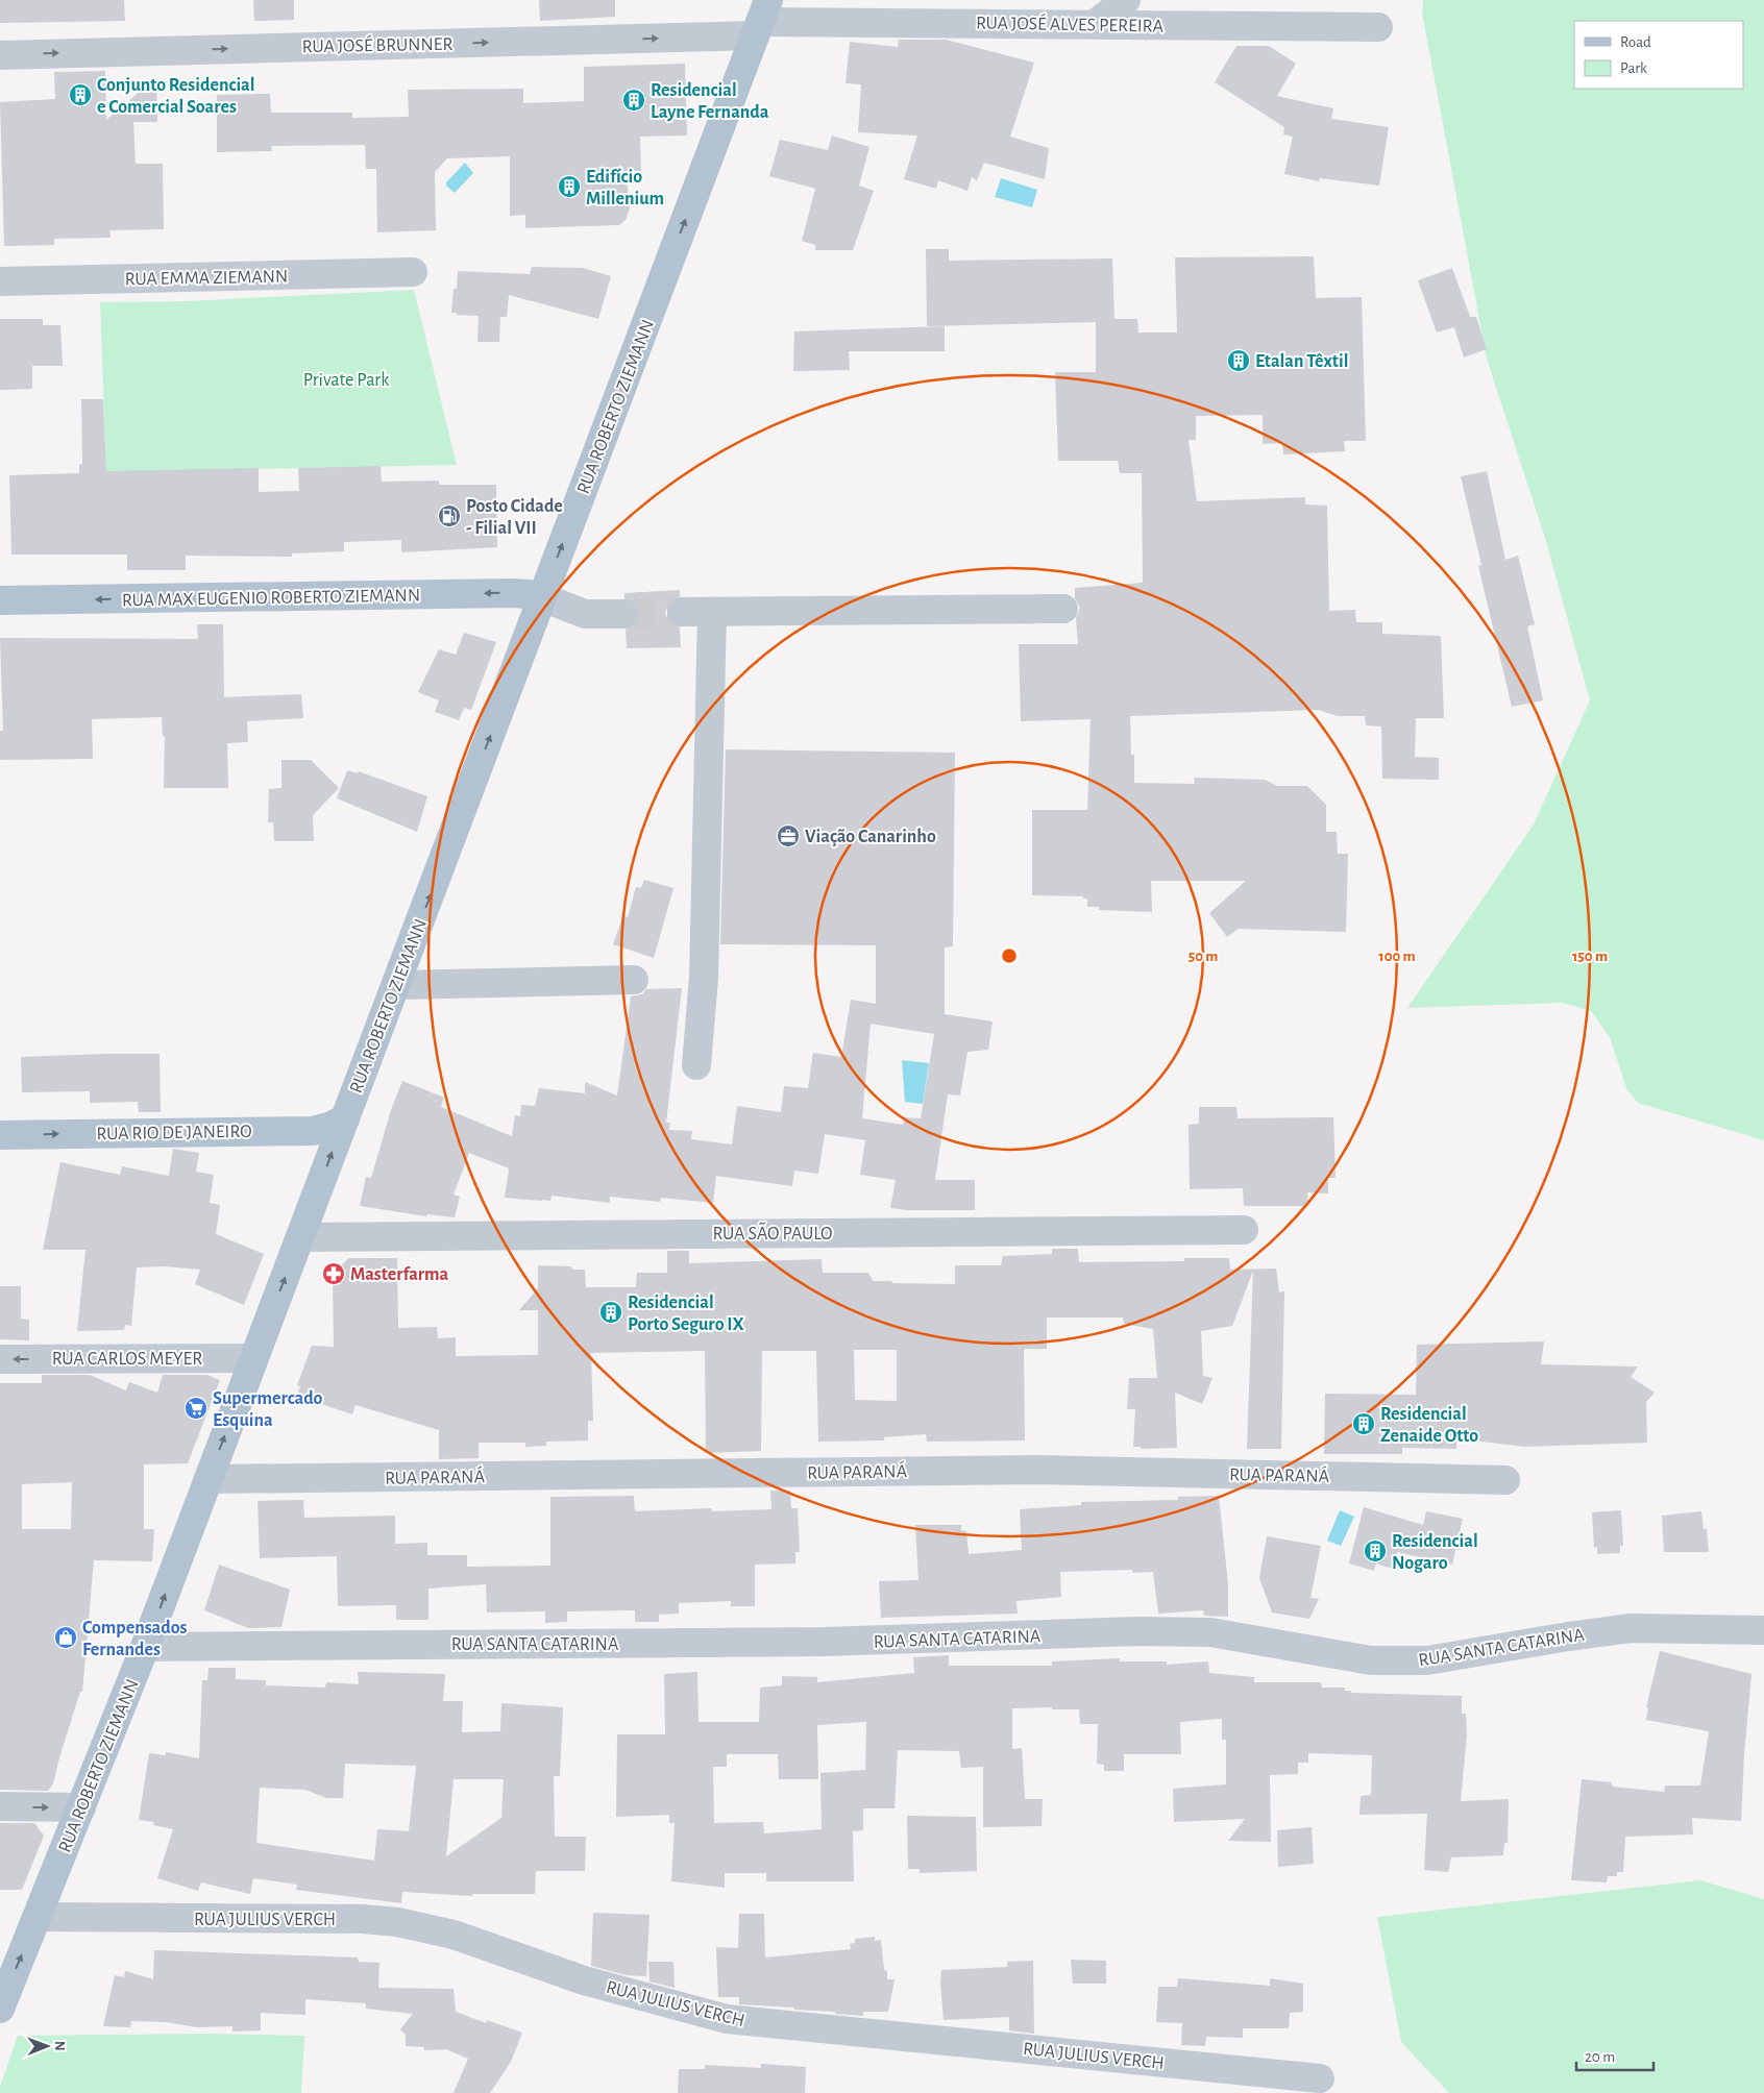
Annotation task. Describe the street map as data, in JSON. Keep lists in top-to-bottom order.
{
  "streets": {
    "main road": ["RUA ROBERTO ZIEMANN", "RUA MAX EUGENIO ROBERTO ZIEMANN", "RUA RIO DE JANEIRO"],
    "street": [
      "RUA JOSÉ ALVES PEREIRA",
      "RUA JOSÉ BRUNNER",
      "RUA EMMA ZIEMANN",
      "RUA SÃO PAULO",
      "RUA CARLOS MEYER",
      "RUA PARANÁ",
      "RUA SANTA CATARINA",
      "RUA JULIUS VERCH"
    ]
  },
  "crossings": [
    ["RUA JOSÉ ALVES PEREIRA", "RUA JOSÉ BRUNNER"],
    ["RUA JOSÉ ALVES PEREIRA", "RUA ROBERTO ZIEMANN"],
    ["RUA JOSÉ BRUNNER", "RUA ROBERTO ZIEMANN"],
    ["RUA ROBERTO ZIEMANN", "RUA MAX EUGENIO ROBERTO ZIEMANN"],
    ["RUA ROBERTO ZIEMANN", "RUA RIO DE JANEIRO"],
    ["RUA ROBERTO ZIEMANN", "RUA SÃO PAULO"],
    ["RUA ROBERTO ZIEMANN", "RUA CARLOS MEYER"],
    ["RUA ROBERTO ZIEMANN", "RUA PARANÁ"],
    ["RUA ROBERTO ZIEMANN", "RUA SANTA CATARINA"],
    ["RUA ROBERTO ZIEMANN", "RUA JULIUS VERCH"]
  ],
  "one_way": [
    "RUA JOSÉ BRUNNER",
    "RUA ROBERTO ZIEMANN",
    "RUA MAX EUGENIO ROBERTO ZIEMANN",
    "RUA RIO DE JANEIRO",
    "RUA CARLOS MEYER"
  ],
  "parks": ["Private Park"],
  "places": {
    "building": [
      "Conjunto Residencial e Comercial Soares",
      "Residencial Layne Fernanda",
      "Edifício Millenium",
      "Etalan Têxtil",
      "Residencial Porto Seguro IX",
      "Residencial Zenaide Otto",
      "Residencial Nogaro"
    ],
    "fuel station": ["Posto Cidade - Filial VII"],
    "office": ["Viação Canarinho"],
    "pharmacy": ["Masterfarma"],
    "supermarket": ["Supermercado Esquina"],
    "shop": ["Compensados Fernandes"]
  },
  "legend": ["Road", "Park"],
  "scale_bar": "20 m",
  "north": "right",
  "rings": ["50 m", "100 m", "150 m"]
}
